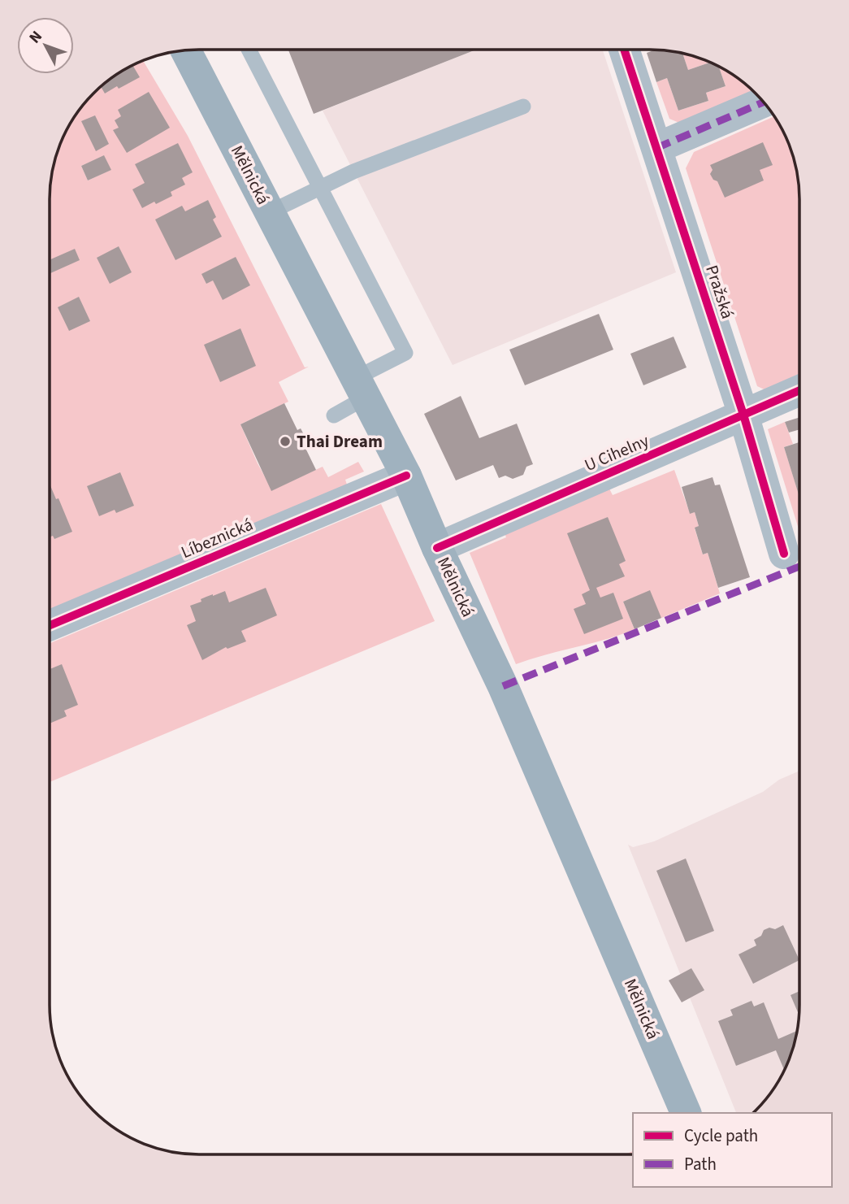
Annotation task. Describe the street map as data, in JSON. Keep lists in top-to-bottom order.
{
  "streets": {
    "main road": ["Mělnická"],
    "street": ["Pražská", "U Cihelny", "Líbeznická"]
  },
  "crossings": [
    ["Mělnická", "U Cihelny"],
    ["Mělnická", "Líbeznická"],
    ["Pražská", "U Cihelny"]
  ],
  "places": ["Thai Dream"],
  "legend": ["Cycle path", "Path"],
  "north": "top left"
}
